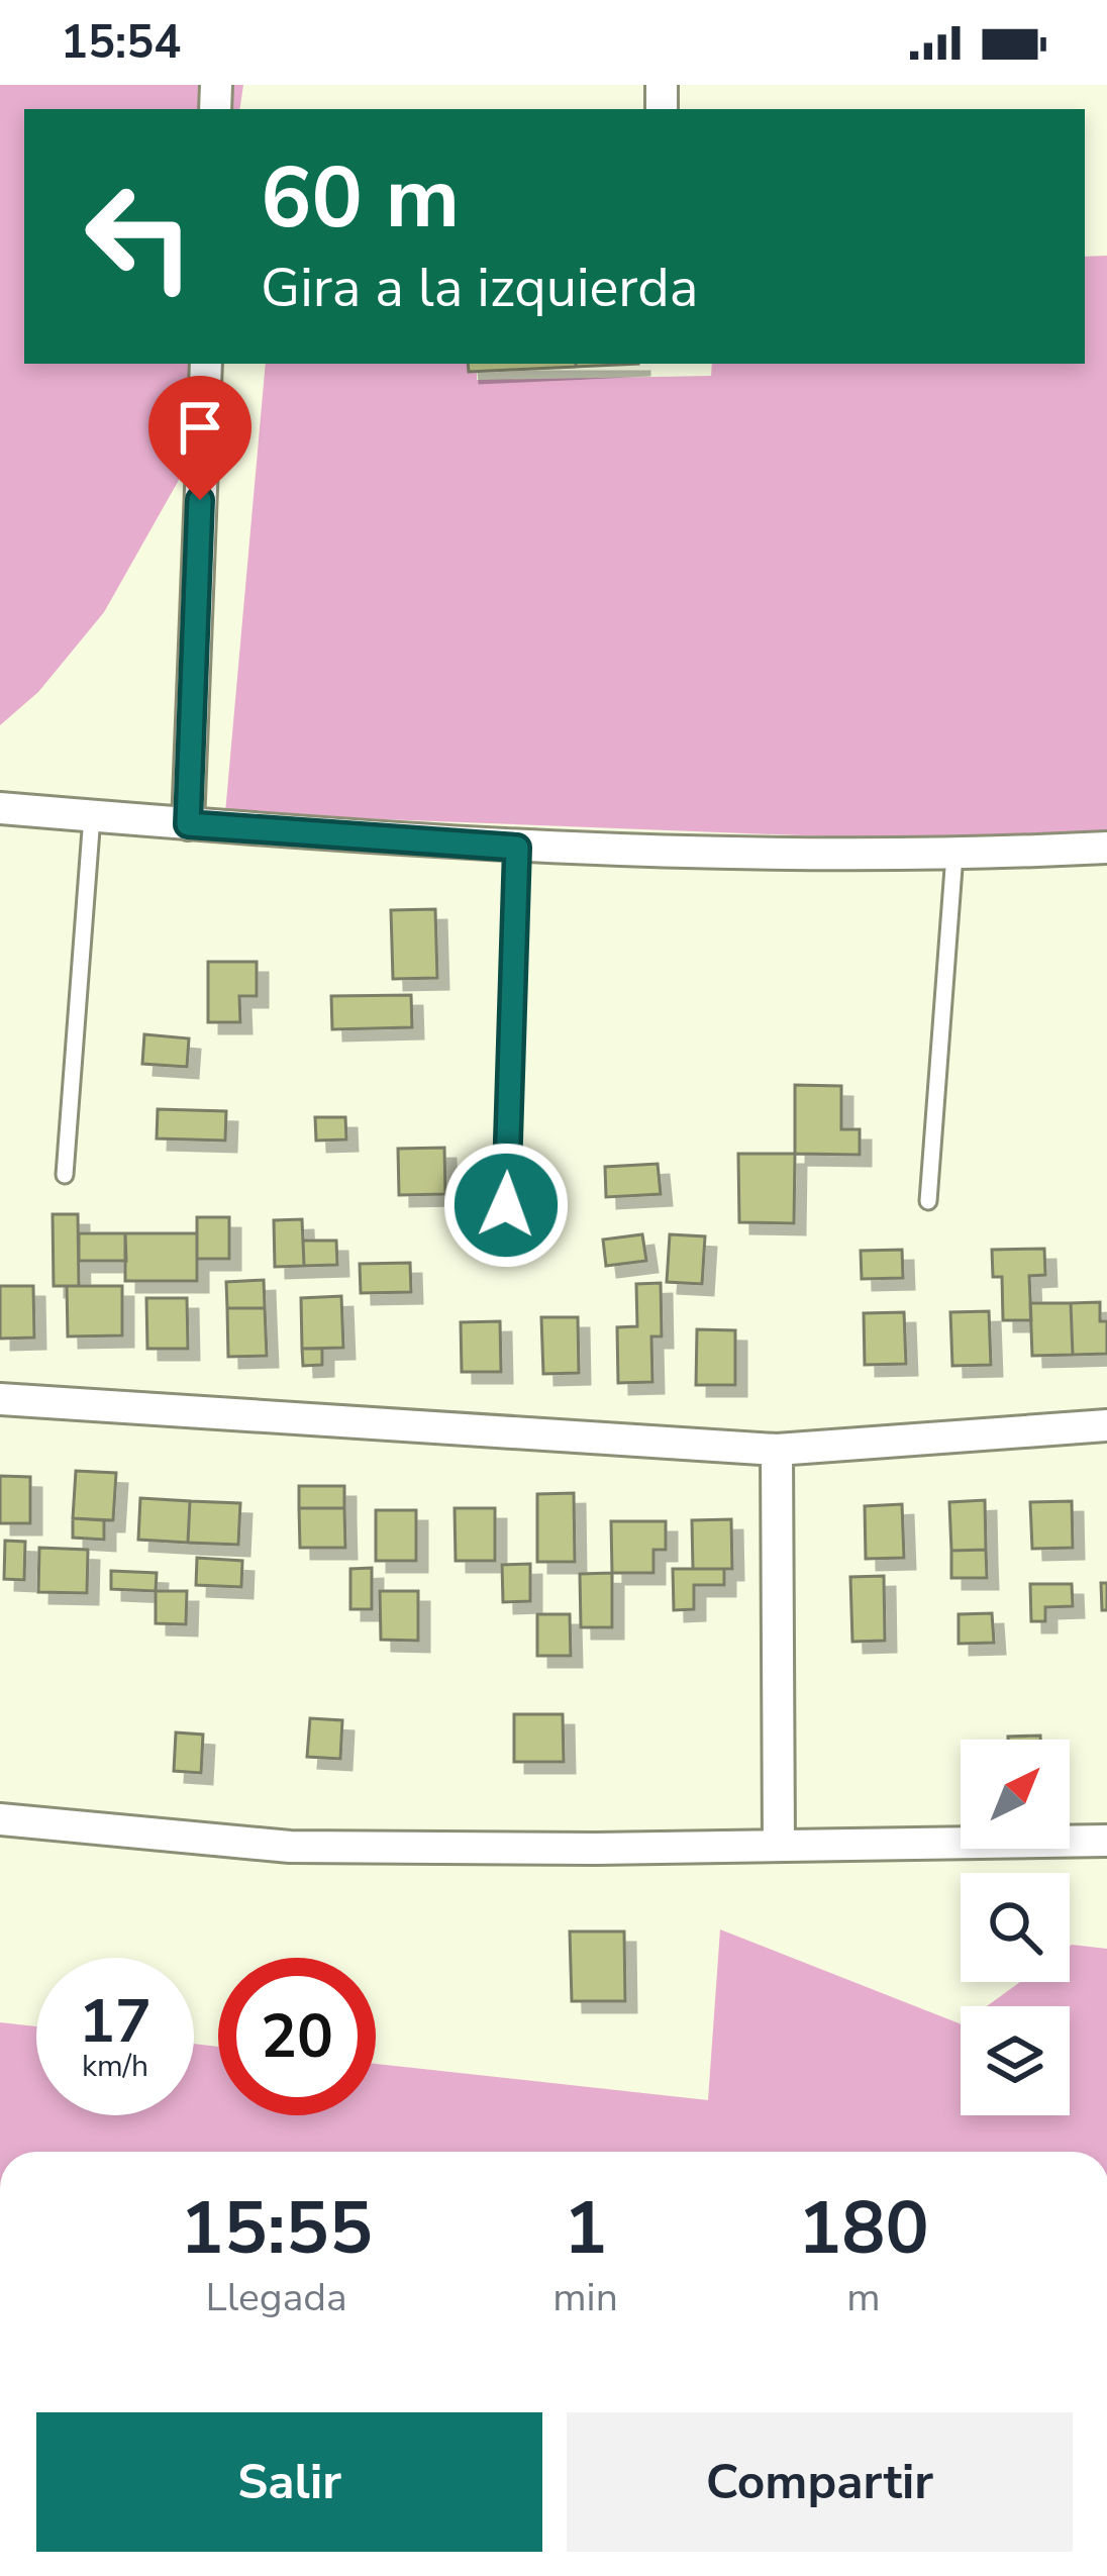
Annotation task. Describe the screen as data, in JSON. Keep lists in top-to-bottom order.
{
  "north": "top right",
  "page": {
    "status": "15:54",
    "turn": ["60 m", "Gira a la izquierda"],
    "speed": "17 km/h",
    "limit": "20",
    "eta": [
      "15:55",
      "Llegada",
      "1",
      "min",
      "180",
      "m"
    ],
    "buttons": ["Salir", "Compartir"]
  }
}
